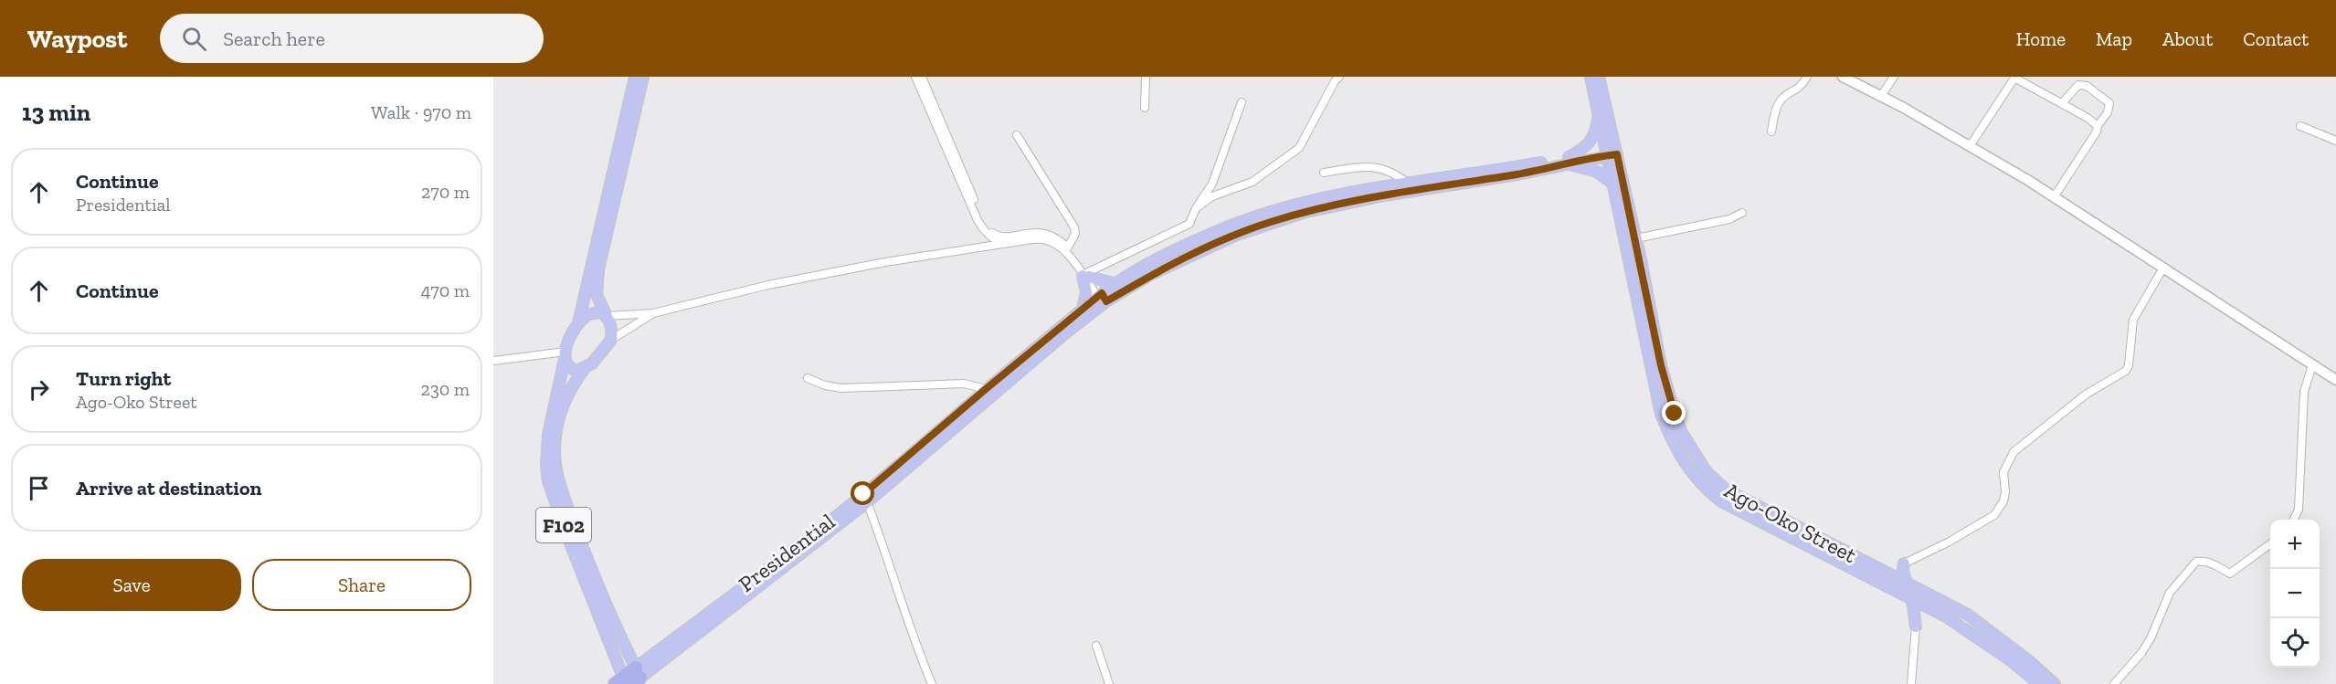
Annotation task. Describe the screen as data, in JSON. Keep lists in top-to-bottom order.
{
  "streets": {
    "main road": ["Ago-Oko Street", "F102"]
  },
  "page": {
    "header": "Waypost",
    "search": "Search here",
    "nav": [
      "Home",
      "Map",
      "About",
      "Contact"
    ],
    "heading": ["13 min", "Walk · 970 m"],
    "list": [
      ["Continue", "Presidential", "270 m"],
      ["Continue", "470 m"],
      ["Turn right", "Ago-Oko Street", "230 m"],
      "Arrive at destination"
    ],
    "map_buttons": ["+", "−"],
    "buttons": ["Save", "Share"]
  }
}
